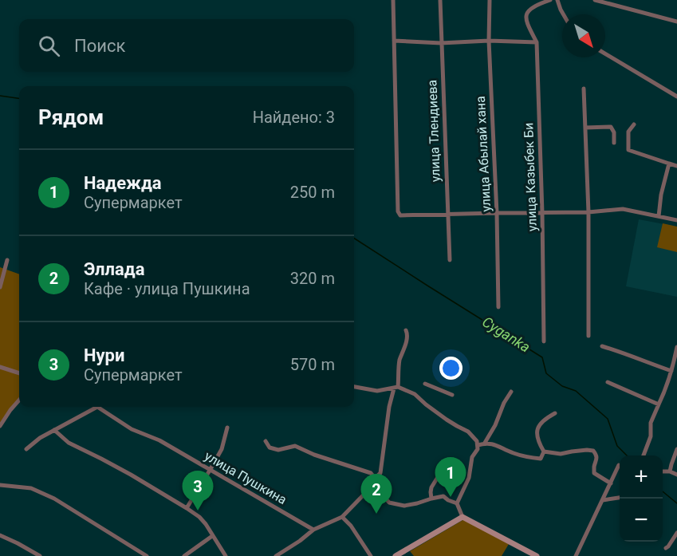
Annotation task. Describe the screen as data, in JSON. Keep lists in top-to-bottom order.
{
  "streets": {
    "street": [
      "улица Тлендиева",
      "улица Абылай хана",
      "улица Казыбек Би",
      "улица Пушкина"
    ]
  },
  "water": ["Cyganka"],
  "north": "bottom right",
  "page": {
    "search": "Поиск",
    "heading": ["Рядом", "Найдено: 3"],
    "list": [
      {
        "mark": "1",
        "name": "Надежда",
        "note": "Супермаркет",
        "value": "250 m"
      },
      {
        "mark": "2",
        "name": "Эллада",
        "note": "Кафе · улица Пушкина",
        "value": "320 m"
      },
      {
        "mark": "3",
        "name": "Нури",
        "note": "Супермаркет",
        "value": "570 m"
      }
    ],
    "map_buttons": ["+", "−"],
    "pins": ["1", "3", "2"]
  }
}
